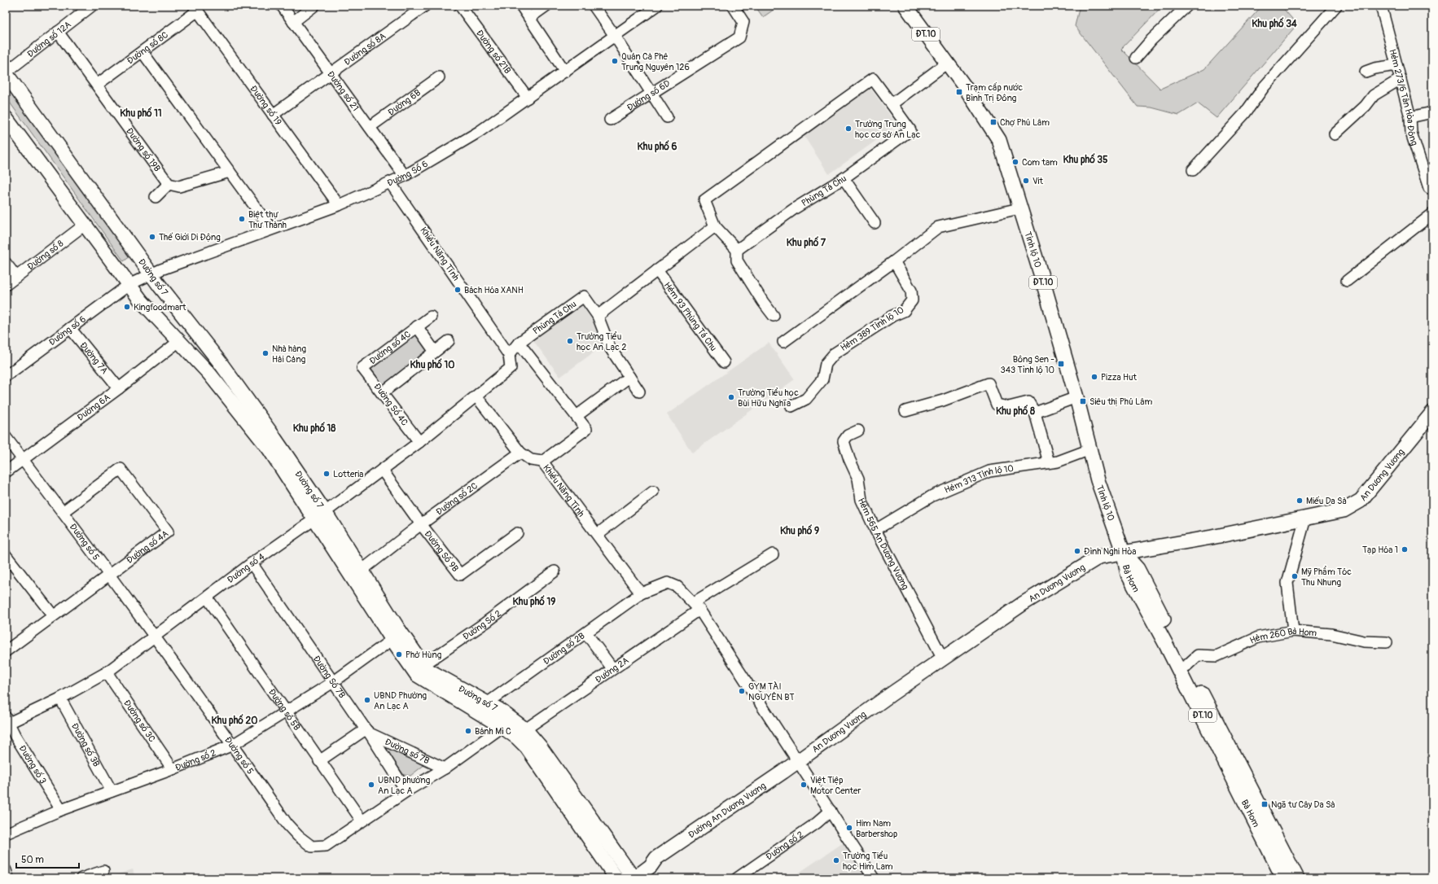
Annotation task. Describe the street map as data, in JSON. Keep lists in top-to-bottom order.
{
  "streets": {
    "main road": [
      "ĐT.10",
      "Tỉnh lộ 10",
      "Đường số 7",
      "An Dương Vương",
      "Bà Hom",
      "Đường An Dương Vương"
    ],
    "street": [
      "Đường số 12A",
      "Đường số 8C",
      "Đường số 8A",
      "Đường số 21B",
      "Đường số 21",
      "Đường số 6D",
      "Hẻm 273/6 Tân Hòa Đông",
      "Đường 6B",
      "Đường số 19",
      "Đường số 19B",
      "Đường Số 6",
      "Phùng Tá Chu",
      "Khiếu Năng Tĩnh",
      "Đường số 8",
      "Hẻm 93 Phùng Tá Chu",
      "Hẻm 389 Tỉnh lộ 10",
      "Đường số 6",
      "Đường số 4C",
      "Đường 7A",
      "Đường Số 4C",
      "Đường 6A",
      "Hẻm 313 Tỉnh lộ 10",
      "Đường số 2C",
      "Đường số 5",
      "Hẻm 565 An Dương Vương",
      "Đường số 4A",
      "Đường Số 9B",
      "Đường số 4",
      "Đường Số 2",
      "Hẻm 260 Bà Hom",
      "Đường số 2B",
      "Đường 2A",
      "Đường Số 7B",
      "Đường số 5B",
      "Đường số 3C",
      "Đường số 3B",
      "Đường số 7B",
      "Đường số 2",
      "Đường số 3"
    ]
  },
  "crossings": [
    ["Đường số 12A", "Đường số 19B"],
    ["Đường số 12A", "Đường số 7"],
    ["Đường số 8C", "Đường số 19"],
    ["Đường số 8C", "Đường số 19B"],
    ["Đường số 8A", "Đường số 21"],
    ["Đường số 8A", "Đường số 19"],
    ["Đường số 21B", "Đường Số 6"],
    ["Đường số 21", "Đường 6B"],
    ["Đường số 21", "Đường Số 6"],
    ["Đường số 19", "Đường Số 6"],
    ["Đường Số 6", "Khiếu Năng Tĩnh"],
    ["Đường Số 6", "Đường số 7"],
    ["Đường Số 6", "Đường số 6"],
    ["Phùng Tá Chu", "Khiếu Năng Tĩnh"],
    ["Tỉnh lộ 10", "An Dương Vương"],
    ["Tỉnh lộ 10", "Hẻm 313 Tỉnh lộ 10"],
    ["Tỉnh lộ 10", "Bà Hom"],
    ["Khiếu Năng Tĩnh", "Đường số 2C"],
    ["Khiếu Năng Tĩnh", "Đường số 4"],
    ["Khiếu Năng Tĩnh", "Đường số 2B"],
    ["Đường số 8", "Đường số 7"],
    ["Đường số 7", "Đường số 6"],
    ["Đường số 7", "Đường 6A"],
    ["Đường số 7", "Đường số 2C"],
    ["Đường số 7", "Đường số 5"],
    ["Đường số 7", "Đường số 4"],
    ["Đường số 7", "Đường Số 2"],
    ["Đường số 7", "Đường số 2B"],
    ["Đường số 7", "Đường 2A"],
    ["Đường số 7", "Đường số 2"],
    ["Đường số 7", "Đường An Dương Vương"],
    ["Đường số 6", "Đường 7A"],
    ["Đường số 4C", "Đường Số 4C"],
    ["Đường 7A", "Đường 6A"],
    ["Đường Số 4C", "Đường số 4"],
    ["Đường 6A", "Đường số 5"],
    ["An Dương Vương", "Hẻm 565 An Dương Vương"],
    ["An Dương Vương", "Bà Hom"],
    ["An Dương Vương", "Đường An Dương Vương"],
    ["Hẻm 313 Tỉnh lộ 10", "Hẻm 565 An Dương Vương"],
    ["Đường số 2C", "Đường Số 9B"],
    ["Đường số 5", "Đường số 4A"],
    ["Đường số 5", "Đường số 4"],
    ["Đường số 5", "Đường Số 7B"],
    ["Đường số 5", "Đường số 5B"],
    ["Đường số 5", "Đường số 7B"],
    ["Đường số 5", "Đường số 2"],
    ["Đường Số 9B", "Đường số 4"],
    ["Đường số 4", "Đường Số 7B"],
    ["Đường số 4", "Đường số 5B"],
    ["Đường số 4", "Đường số 3C"],
    ["Đường số 4", "Đường số 3B"],
    ["Đường số 4", "Đường số 3"],
    ["Bà Hom", "Hẻm 260 Bà Hom"],
    ["Đường Số 7B", "Đường số 7B"],
    ["Đường Số 7B", "Đường số 2"],
    ["Đường số 5B", "Đường số 2"],
    ["Đường số 3C", "Đường số 2"],
    ["Đường số 3B", "Đường số 2"],
    ["Đường số 2", "Đường số 3"]
  ],
  "districts": [
    "Khu phố 34",
    "Khu phố 11",
    "Khu phố 6",
    "Khu phố 35",
    "Khu phố 7",
    "Khu phố 10",
    "Khu phố 8",
    "Khu phố 18",
    "Khu phố 9",
    "Khu phố 19",
    "Khu phố 20"
  ],
  "places": {
    "other": [
      "Quán Cà Phê Trung Nguyên 126",
      "Trường Trung học cơ sở An Lạc",
      "Com tam",
      "Vit",
      "Biệt thự Thư Thành",
      "Thế Giới Di Động",
      "Bách Hóa XANH",
      "Kingfoodmart",
      "Trường Tiểu học An Lạc 2",
      "Nhà hàng Hải Cảng",
      "Pizza Hut",
      "Trường Tiểu học Bùi Hữu Nghĩa",
      "Lotteria",
      "Miếu Da Sà",
      "Tạp Hóa 1",
      "Đình Nghi Hòa",
      "Mỹ Phẩm Tóc Thu Nhung",
      "Phở Hùng",
      "GYM TÀI NGUYÊN BT",
      "UBND Phường An Lạc A",
      "Bánh Mì C",
      "UBND phường An Lạc A",
      "Việt Tiệp Motor Center",
      "Him Nam Barbershop",
      "Trường Tiểu học Him Lam"
    ],
    "transit": [
      "Trạm cấp nước Bình Trị Đông",
      "Chợ Phú Lâm",
      "Bông Sen - 343 Tỉnh lộ 10",
      "Siêu thị Phú Lâm",
      "Ngã tư Cây Da Sà"
    ]
  },
  "scale_bar": "50 m"
}
